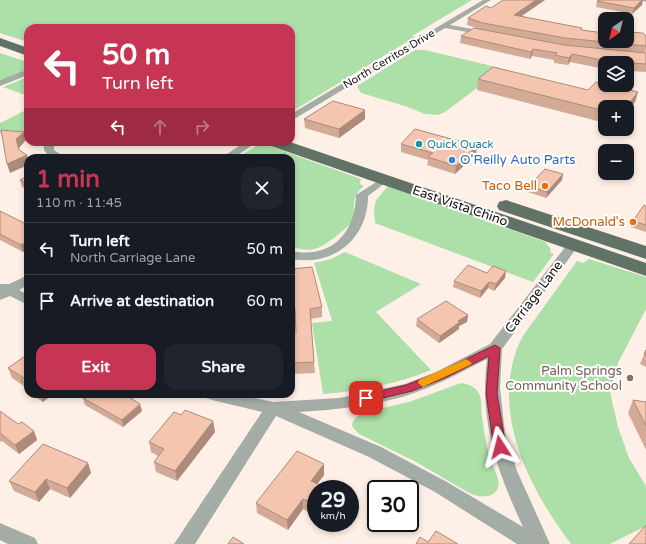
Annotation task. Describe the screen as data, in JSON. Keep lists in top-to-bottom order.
{
  "streets": {
    "main road": ["East Vista Chino"],
    "street": ["North Cerritos Drive", "Carriage Lane"]
  },
  "crossings": [
    ["East Vista Chino", "Carriage Lane"]
  ],
  "places": [
    "Quick Quack",
    "O'Reilly Auto Parts",
    "Taco Bell",
    "McDonald's",
    "Palm Springs Community School"
  ],
  "north": "bottom left",
  "page": {
    "map_buttons": ["+", "−"],
    "turn": ["50 m", "Turn left"],
    "heading": ["1 min", "110 m · 11:45"],
    "list": [
      {
        "name": "Turn left",
        "note": "North Carriage Lane",
        "value": "50 m"
      },
      {
        "name": "Arrive at destination",
        "value": "60 m"
      }
    ],
    "buttons": ["Exit", "Share"],
    "speed": "29 km/h",
    "limit": "30"
  }
}
